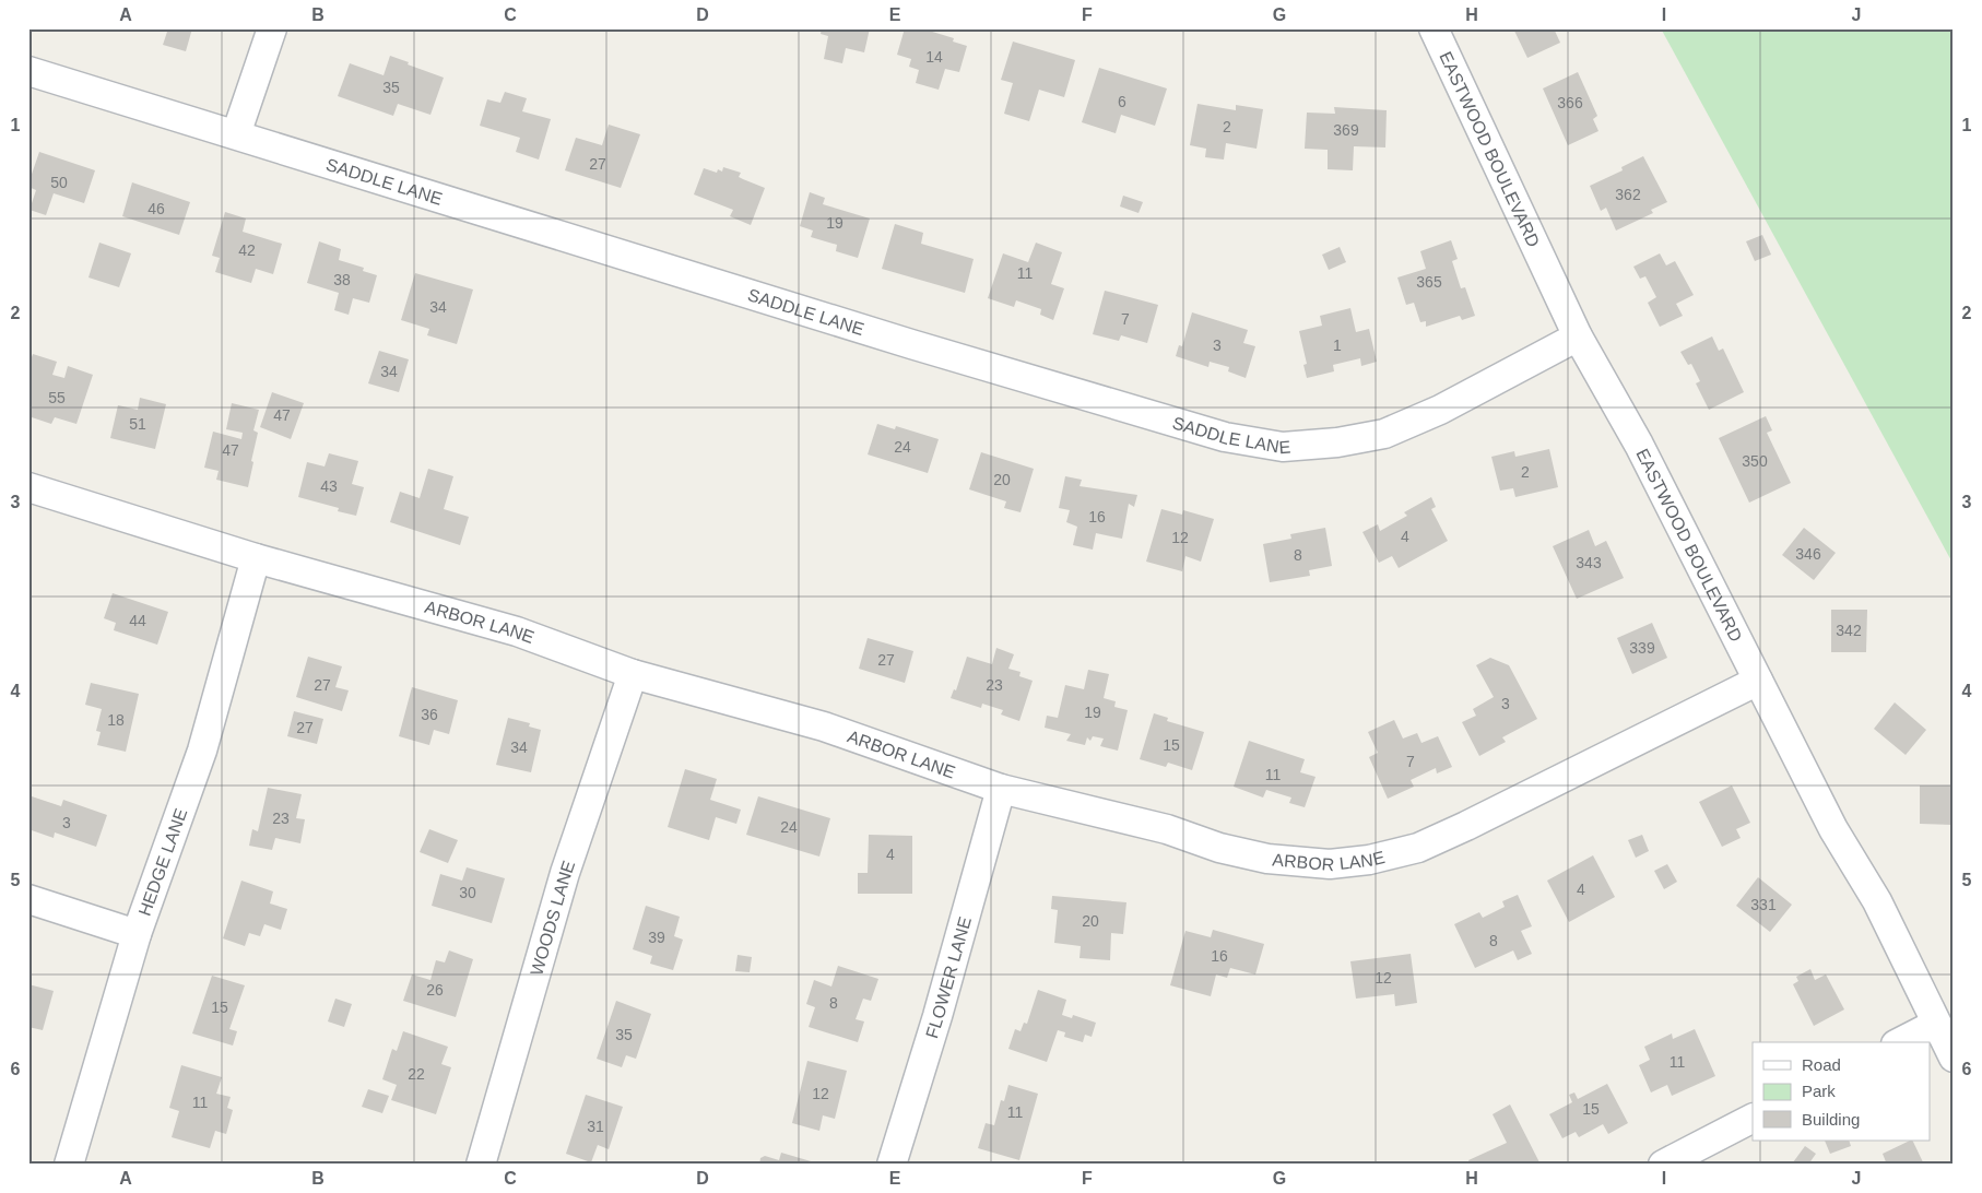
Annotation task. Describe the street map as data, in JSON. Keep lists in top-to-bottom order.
{
  "streets": {
    "street": [
      "EASTWOOD BOULEVARD",
      "SADDLE LANE",
      "ARBOR LANE",
      "HEDGE LANE",
      "WOODS LANE",
      "FLOWER LANE"
    ]
  },
  "crossings": [
    ["EASTWOOD BOULEVARD", "SADDLE LANE"],
    ["EASTWOOD BOULEVARD", "ARBOR LANE"],
    ["ARBOR LANE", "HEDGE LANE"],
    ["ARBOR LANE", "WOODS LANE"],
    ["ARBOR LANE", "FLOWER LANE"]
  ],
  "house_numbers": [
    "14",
    "35",
    "6",
    "366",
    "2",
    "369",
    "27",
    "50",
    "362",
    "46",
    "19",
    "42",
    "11",
    "38",
    "365",
    "34",
    "7",
    "3",
    "1",
    "34",
    "55",
    "47",
    "51",
    "24",
    "47",
    "350",
    "2",
    "20",
    "43",
    "16",
    "4",
    "12",
    "346",
    "8",
    "343",
    "44",
    "342",
    "339",
    "27",
    "27",
    "23",
    "3",
    "19",
    "36",
    "18",
    "27",
    "15",
    "34",
    "7",
    "11",
    "23",
    "3",
    "24",
    "4",
    "4",
    "30",
    "331",
    "20",
    "39",
    "8",
    "16",
    "12",
    "26",
    "8",
    "15",
    "35",
    "11",
    "22",
    "12",
    "11",
    "15",
    "11",
    "31"
  ],
  "legend": ["Road", "Park", "Building"],
  "grid": {
    "columns": [
      "A",
      "B",
      "C",
      "D",
      "E",
      "F",
      "G",
      "H",
      "I",
      "J"
    ],
    "rows": [
      "1",
      "2",
      "3",
      "4",
      "5",
      "6"
    ]
  }
}
